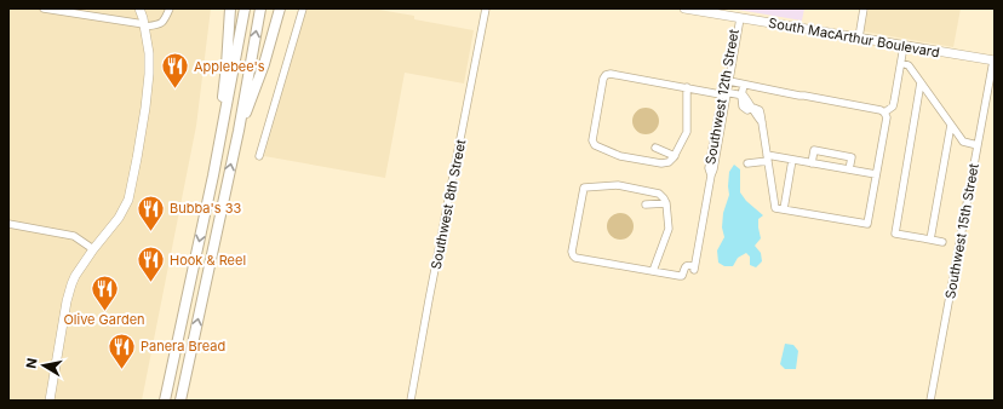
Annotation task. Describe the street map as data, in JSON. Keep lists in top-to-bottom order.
{
  "streets": {
    "main road": ["South MacArthur Boulevard"],
    "street": ["Southwest 12th Street", "Southwest 8th Street", "Southwest 15th Street"]
  },
  "crossings": [
    ["South MacArthur Boulevard", "Southwest 12th Street"],
    ["South MacArthur Boulevard", "Southwest 15th Street"]
  ],
  "places": {
    "restaurant": [
      "Applebee's",
      "Bubba's 33",
      "Hook & Reel",
      "Olive Garden",
      "Panera Bread"
    ]
  },
  "north": "left"
}
